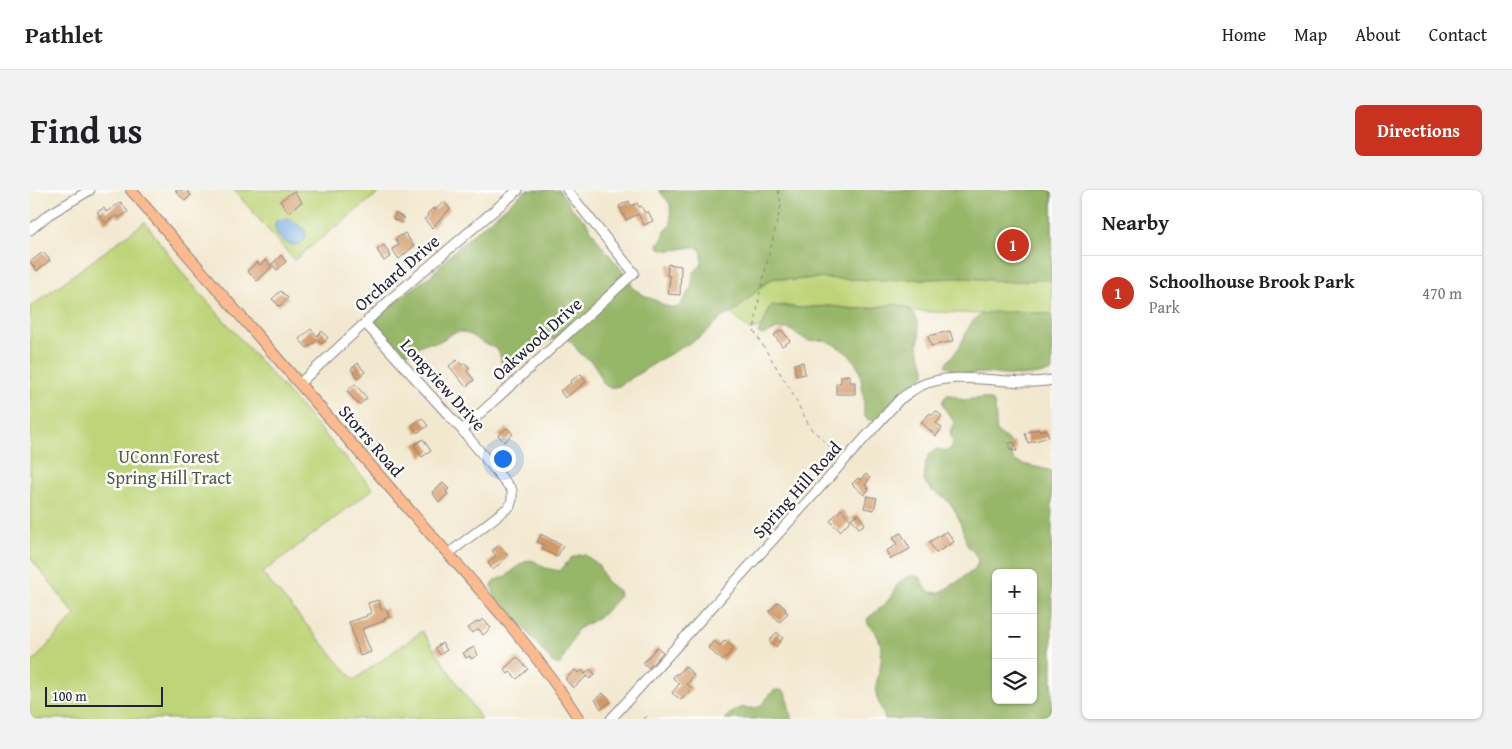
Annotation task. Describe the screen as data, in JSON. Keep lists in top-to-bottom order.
{
  "streets": {
    "main road": ["Storrs Road"],
    "street": [
      "Orchard Drive",
      "Oakwood Drive",
      "Longview Drive",
      "Spring Hill Road"
    ]
  },
  "crossings": [
    ["Orchard Drive", "Longview Drive"],
    ["Orchard Drive", "Storrs Road"],
    ["Oakwood Drive", "Longview Drive"],
    ["Longview Drive", "Storrs Road"]
  ],
  "parks": ["UConn Forest Spring Hill Tract"],
  "scale_bar": "100 m",
  "page": {
    "header": "Pathlet",
    "nav": [
      "Home",
      "Map",
      "About",
      "Contact"
    ],
    "title": "Find us",
    "buttons": "Directions",
    "heading": "Nearby",
    "pins": "1",
    "list": [
      {
        "mark": "1",
        "name": "Schoolhouse Brook Park",
        "note": "Park",
        "value": "470 m"
      }
    ],
    "map_buttons": ["+", "−"],
    "scale": "100 m"
  }
}
